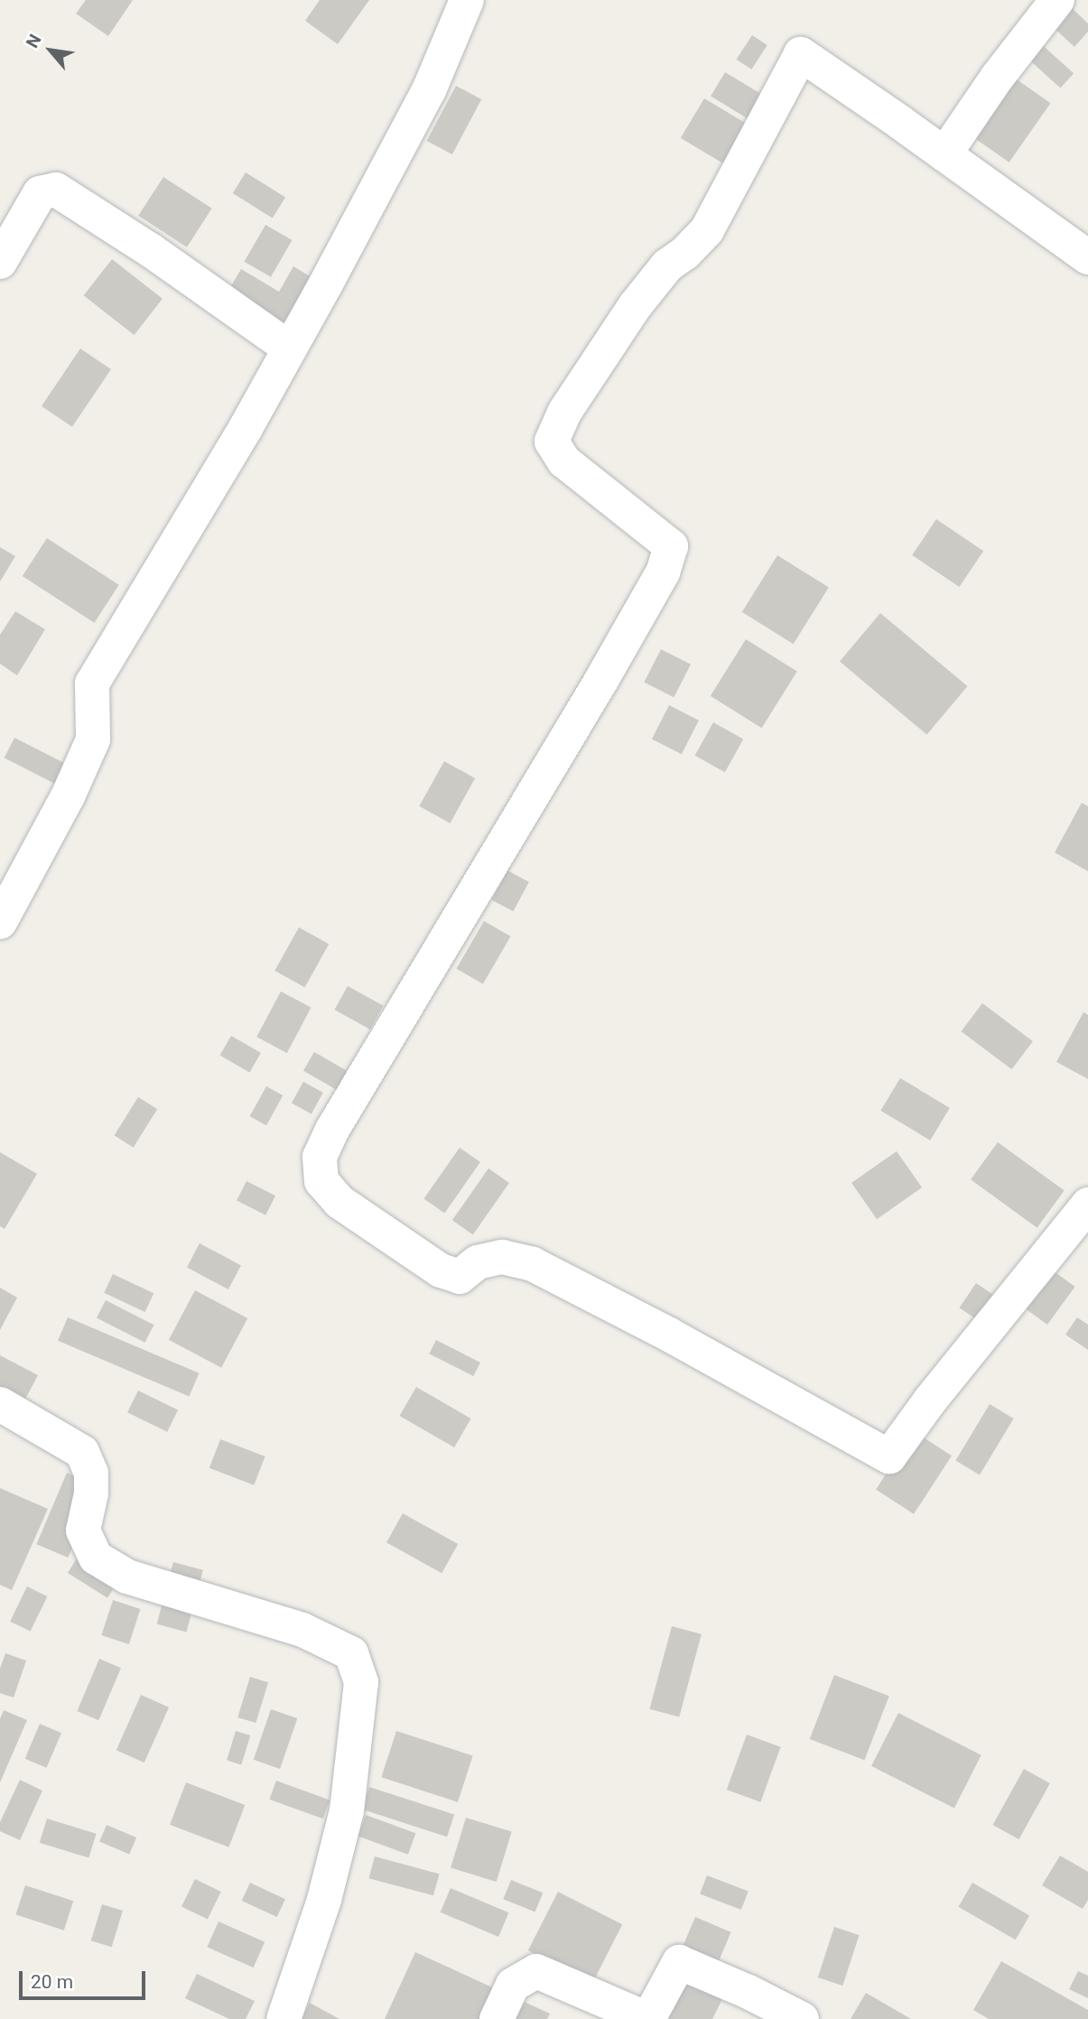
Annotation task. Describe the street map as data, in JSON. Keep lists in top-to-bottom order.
{
  "scale_bar": "20 m",
  "north": "top left"
}
